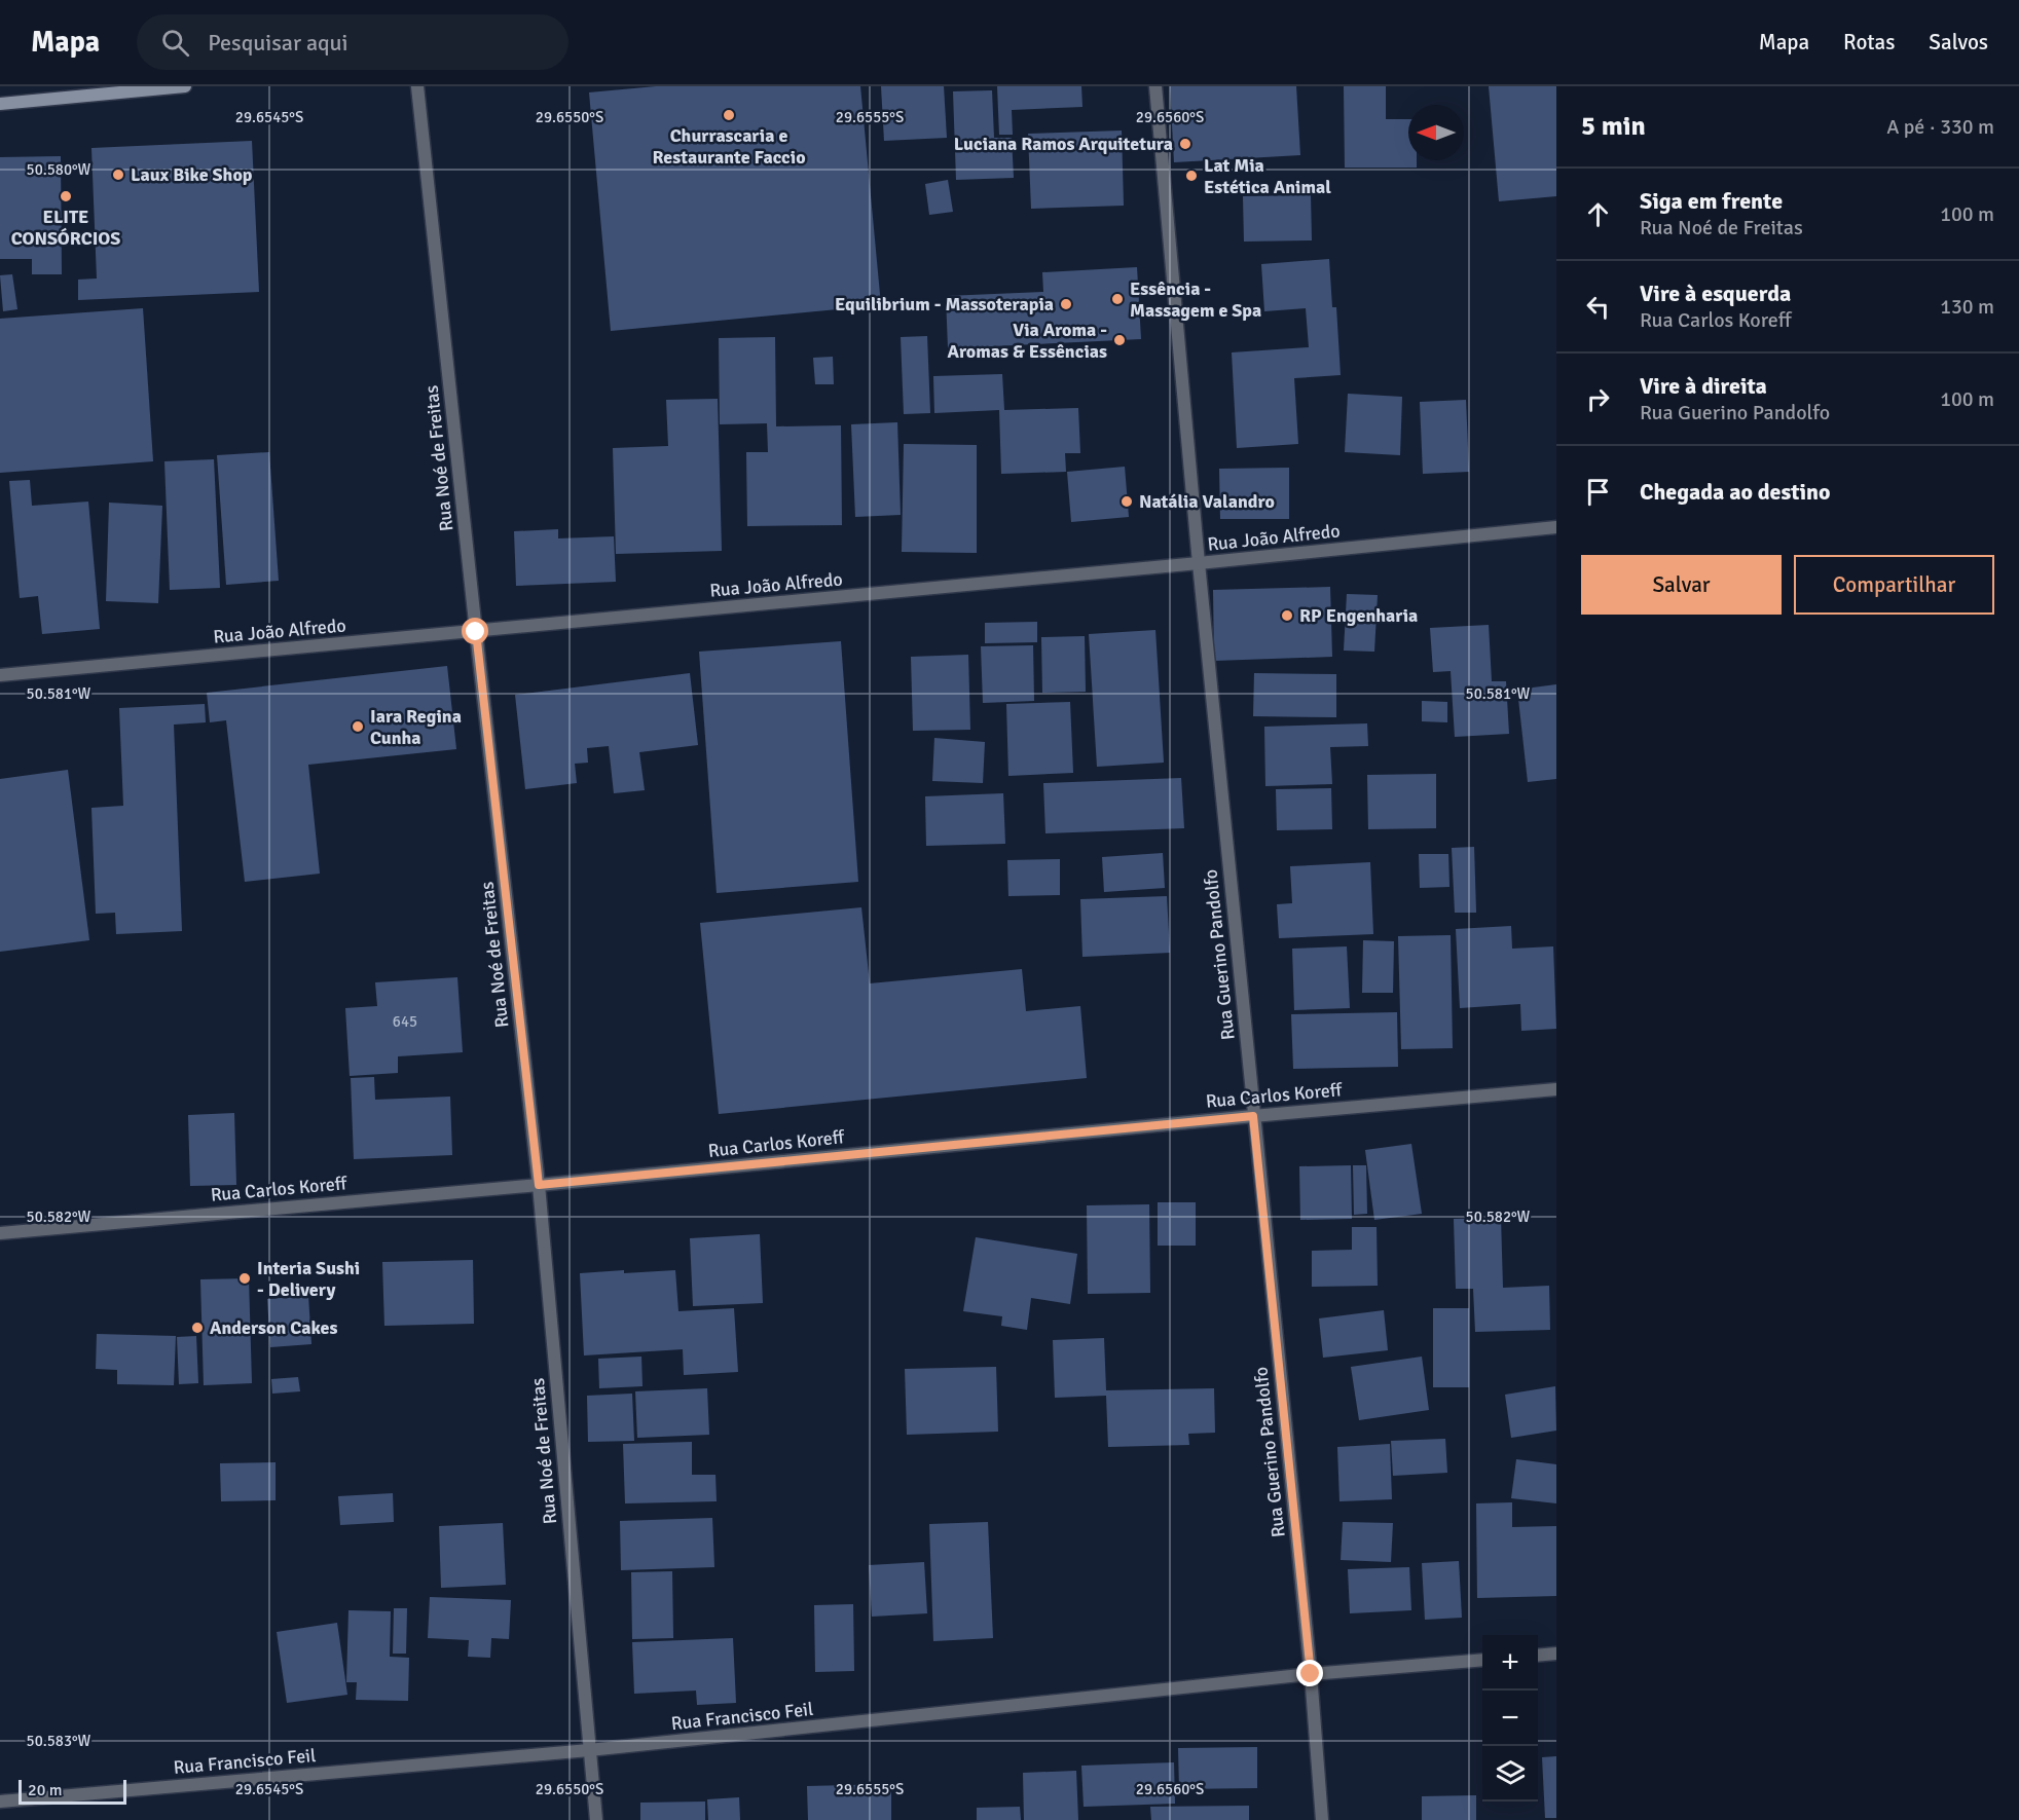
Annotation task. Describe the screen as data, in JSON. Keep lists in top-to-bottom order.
{
  "streets": {
    "street": [
      "Rua Noé de Freitas",
      "Rua João Alfredo",
      "Rua Guerino Pandolfo",
      "Rua Carlos Koreff",
      "Rua Francisco Feil"
    ]
  },
  "crossings": [
    ["Rua Noé de Freitas", "Rua João Alfredo"],
    ["Rua Noé de Freitas", "Rua Carlos Koreff"],
    ["Rua Noé de Freitas", "Rua Francisco Feil"],
    ["Rua João Alfredo", "Rua Guerino Pandolfo"],
    ["Rua Guerino Pandolfo", "Rua Carlos Koreff"],
    ["Rua Guerino Pandolfo", "Rua Francisco Feil"]
  ],
  "places": [
    "Churrascaria e Restaurante Faccio",
    "Luciana Ramos Arquitetura",
    "Laux Bike Shop",
    "Lat Mia Estética Animal",
    "ELITE CONSÓRCIOS",
    "Essência - Massagem e Spa",
    "Equilibrium - Massoterapia",
    "Via Aroma - Aromas & Essências",
    "Natália Valandro",
    "RP Engenharia",
    "Iara Regina Cunha",
    "Interia Sushi - Delivery",
    "Anderson Cakes"
  ],
  "house_numbers": ["645"],
  "scale_bar": "20 m",
  "north": "left",
  "page": {
    "header": "Mapa",
    "search": "Pesquisar aqui",
    "nav": ["Mapa", "Rotas", "Salvos"],
    "heading": ["5 min", "A pé · 330 m"],
    "list": [
      ["Siga em frente", "Rua Noé de Freitas", "100 m"],
      ["Vire à esquerda", "Rua Carlos Koreff", "130 m"],
      ["Vire à direita", "Rua Guerino Pandolfo", "100 m"],
      "Chegada ao destino"
    ],
    "buttons": ["Salvar", "Compartilhar"],
    "map_buttons": ["+", "−"],
    "scale": "20 m"
  },
  "coordinates": [
    "29.6545°S",
    "29.6550°S",
    "29.6555°S",
    "29.6560°S",
    "50.580°W",
    "50.581°W",
    "50.582°W",
    "50.583°W"
  ]
}
